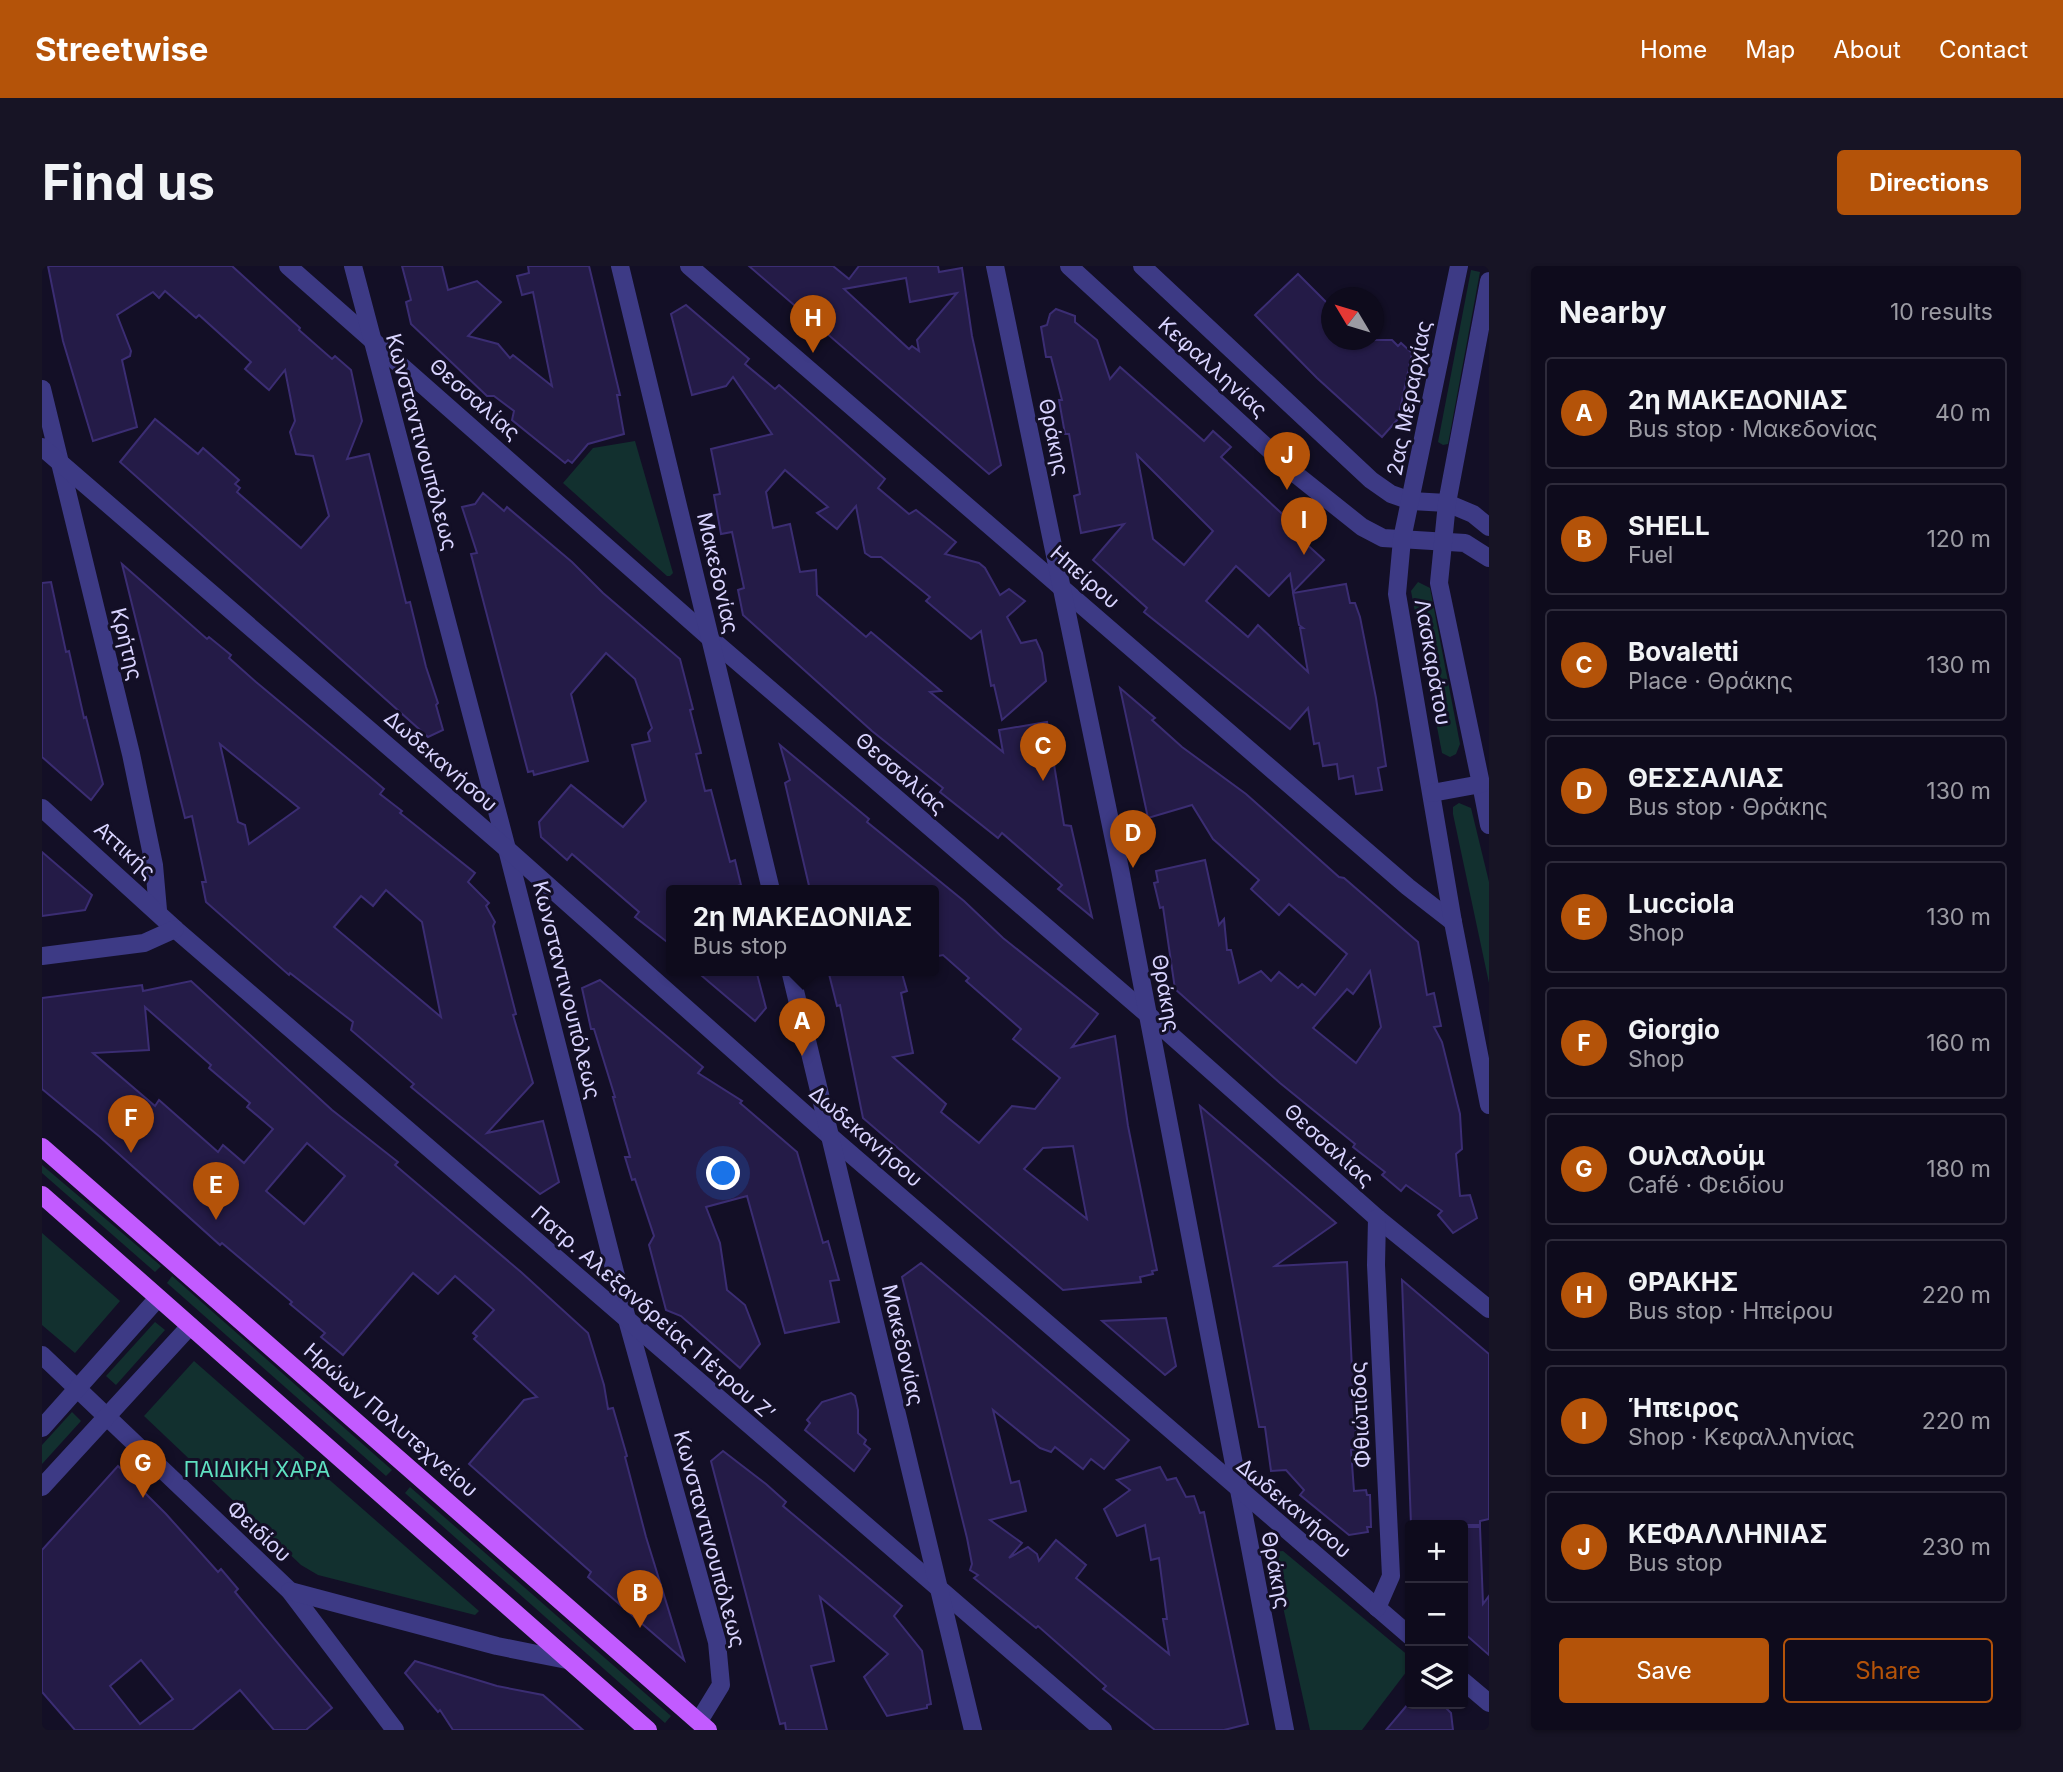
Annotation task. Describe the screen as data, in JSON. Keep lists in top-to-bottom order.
{
  "streets": {
    "main road": ["Ηρώων Πολυτεχνείου"],
    "street": [
      "Κεφαλληνίας",
      "2ας Μεραρχίας",
      "Θεσσαλίας",
      "Θράκης",
      "Κωνσταντινουπόλεως",
      "Μακεδονίας",
      "Ηπείρου",
      "Κρήτης",
      "Λασκαράτου",
      "Δωδεκανήσου",
      "Αττικής",
      "Πατρ. Αλεξανδρείας Πέτρου Ζ’",
      "Φθιώτιδος",
      "Φειδίου"
    ]
  },
  "crossings": [
    ["Κεφαλληνίας", "2ας Μεραρχίας"],
    ["Κεφαλληνίας", "Λασκαράτου"],
    ["2ας Μεραρχίας", "Λασκαράτου"],
    ["Θεσσαλίας", "Θράκης"],
    ["Θεσσαλίας", "Κωνσταντινουπόλεως"],
    ["Θεσσαλίας", "Μακεδονίας"],
    ["Θεσσαλίας", "Φθιώτιδος"],
    ["Θράκης", "Ηπείρου"],
    ["Θράκης", "Δωδεκανήσου"],
    ["Κωνσταντινουπόλεως", "Δωδεκανήσου"],
    ["Κωνσταντινουπόλεως", "Πατρ. Αλεξανδρείας Πέτρου Ζ’"],
    ["Κωνσταντινουπόλεως", "Ηρώων Πολυτεχνείου"],
    ["Μακεδονίας", "Δωδεκανήσου"],
    ["Μακεδονίας", "Πατρ. Αλεξανδρείας Πέτρου Ζ’"],
    ["Ηπείρου", "Λασκαράτου"],
    ["Κρήτης", "Δωδεκανήσου"],
    ["Κρήτης", "Αττικής"],
    ["Δωδεκανήσου", "Φθιώτιδος"],
    ["Αττικής", "Πατρ. Αλεξανδρείας Πέτρου Ζ’"]
  ],
  "parks": ["ΠΑΙΔΙΚΗ ΧΑΡΑ"],
  "north": "top left",
  "page": {
    "header": "Streetwise",
    "nav": [
      "Home",
      "Map",
      "About",
      "Contact"
    ],
    "buttons": [
      "Directions",
      ["Save", "Share"]
    ],
    "title": "Find us",
    "heading": ["Nearby", "10 results"],
    "pins": [
      "H",
      "J",
      "I",
      "C",
      "D",
      "A",
      "F",
      "E",
      "G",
      "B"
    ],
    "list": [
      {
        "mark": "A",
        "name": "2η ΜΑΚΕΔΟΝΙΑΣ",
        "note": "Bus stop · Μακεδονίας",
        "value": "40 m"
      },
      {
        "mark": "B",
        "name": "SHELL",
        "note": "Fuel",
        "value": "120 m"
      },
      {
        "mark": "C",
        "name": "Bovaletti",
        "note": "Place · Θράκης",
        "value": "130 m"
      },
      {
        "mark": "D",
        "name": "ΘΕΣΣΑΛΙΑΣ",
        "note": "Bus stop · Θράκης",
        "value": "130 m"
      },
      {
        "mark": "E",
        "name": "Lucciola",
        "note": "Shop",
        "value": "130 m"
      },
      {
        "mark": "F",
        "name": "Giorgio",
        "note": "Shop",
        "value": "160 m"
      },
      {
        "mark": "G",
        "name": "Ουλαλούμ",
        "note": "Café · Φειδίου",
        "value": "180 m"
      },
      {
        "mark": "H",
        "name": "ΘΡΑΚΗΣ",
        "note": "Bus stop · Ηπείρου",
        "value": "220 m"
      },
      {
        "mark": "I",
        "name": "Ήπειρος",
        "note": "Shop · Κεφαλληνίας",
        "value": "220 m"
      },
      {
        "mark": "J",
        "name": "ΚΕΦΑΛΛΗΝΙΑΣ",
        "note": "Bus stop",
        "value": "230 m"
      }
    ],
    "popup": ["2η ΜΑΚΕΔΟΝΙΑΣ", "Bus stop"],
    "map_buttons": ["+", "−"]
  }
}
